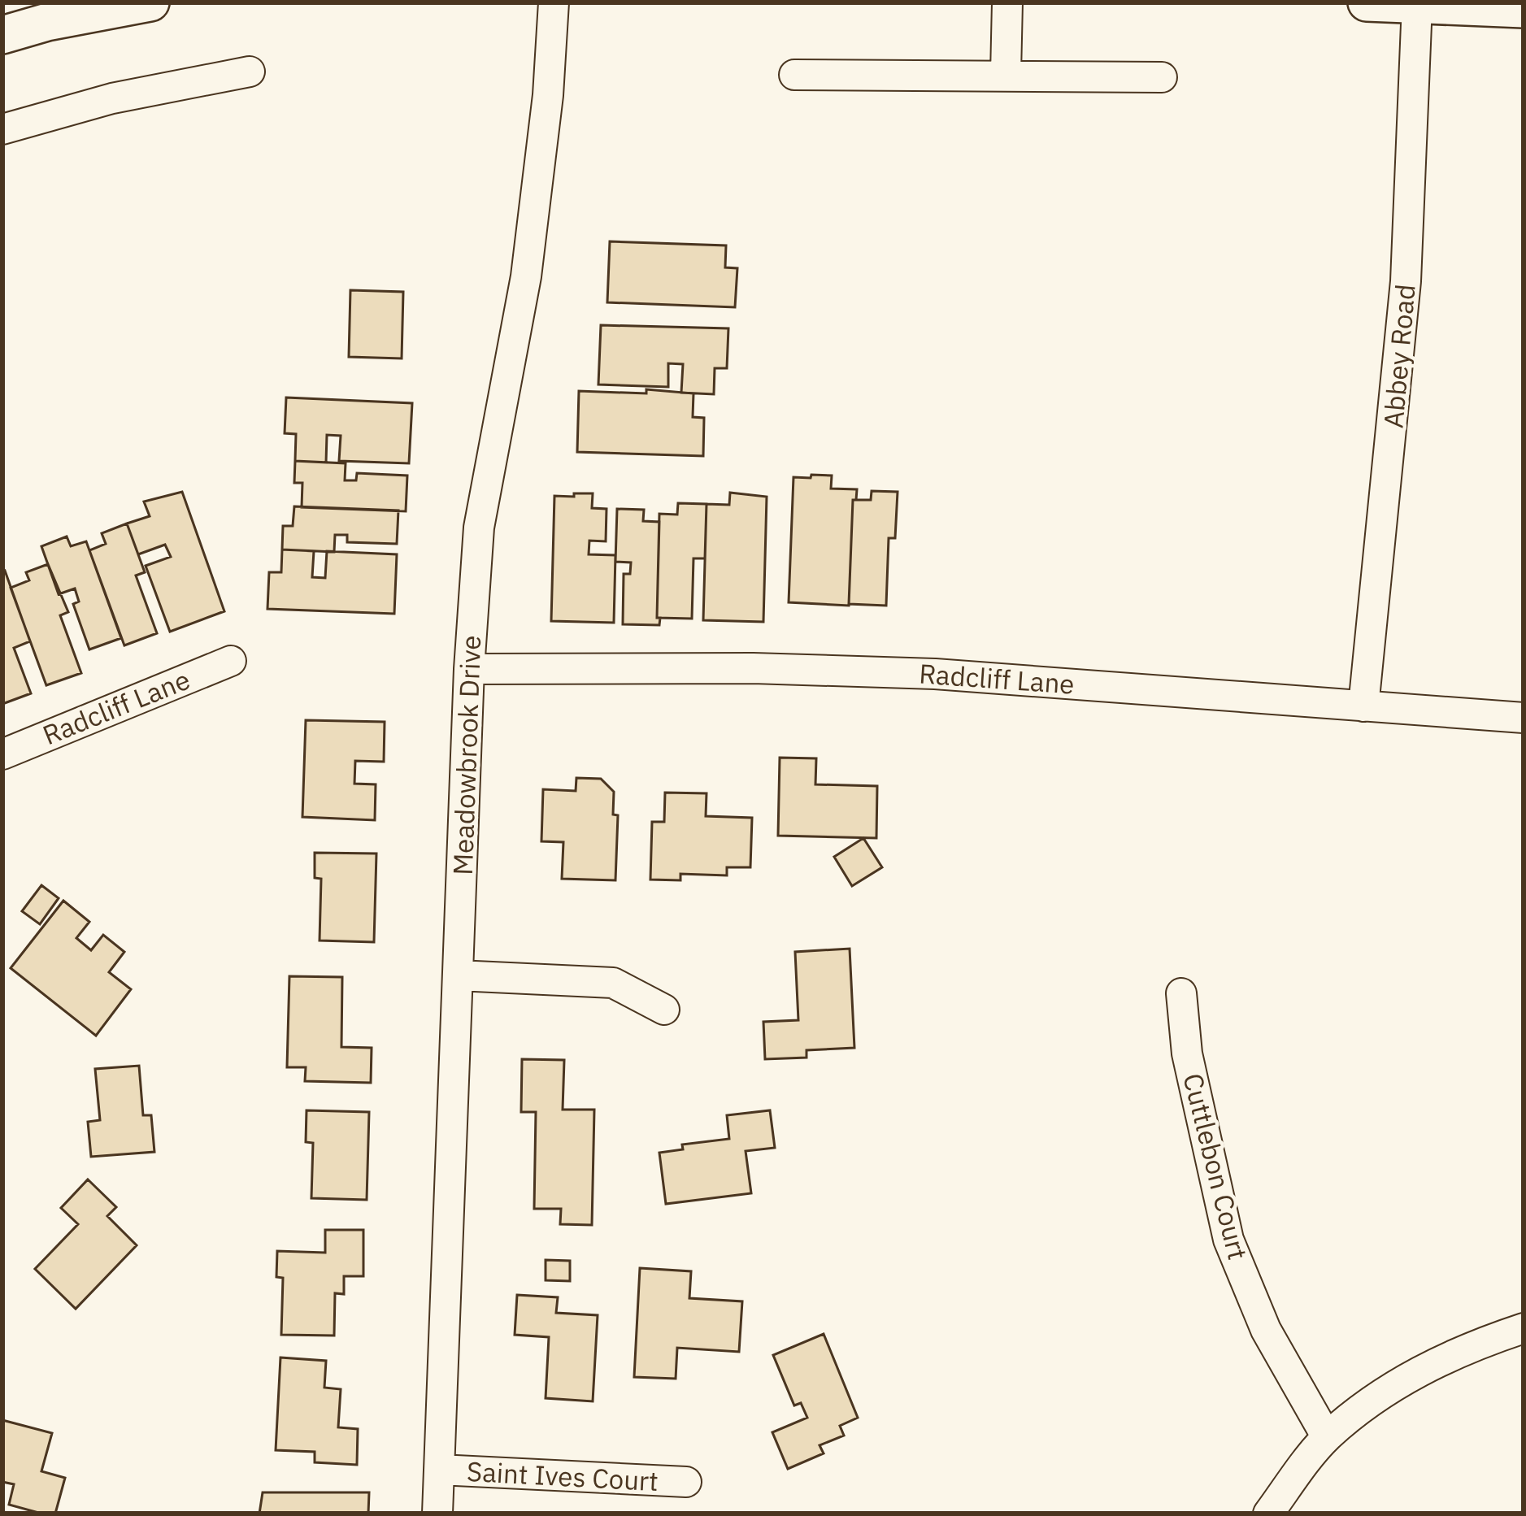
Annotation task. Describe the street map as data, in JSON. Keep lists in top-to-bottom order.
{
  "streets": {
    "street": [
      "Abbey Road",
      "Radcliff Lane",
      "Meadowbrook Drive",
      "Cuttlebon Court",
      "Saint Ives Court"
    ]
  },
  "crossings": [
    ["Abbey Road", "Radcliff Lane"],
    ["Radcliff Lane", "Meadowbrook Drive"],
    ["Meadowbrook Drive", "Saint Ives Court"]
  ]
}
